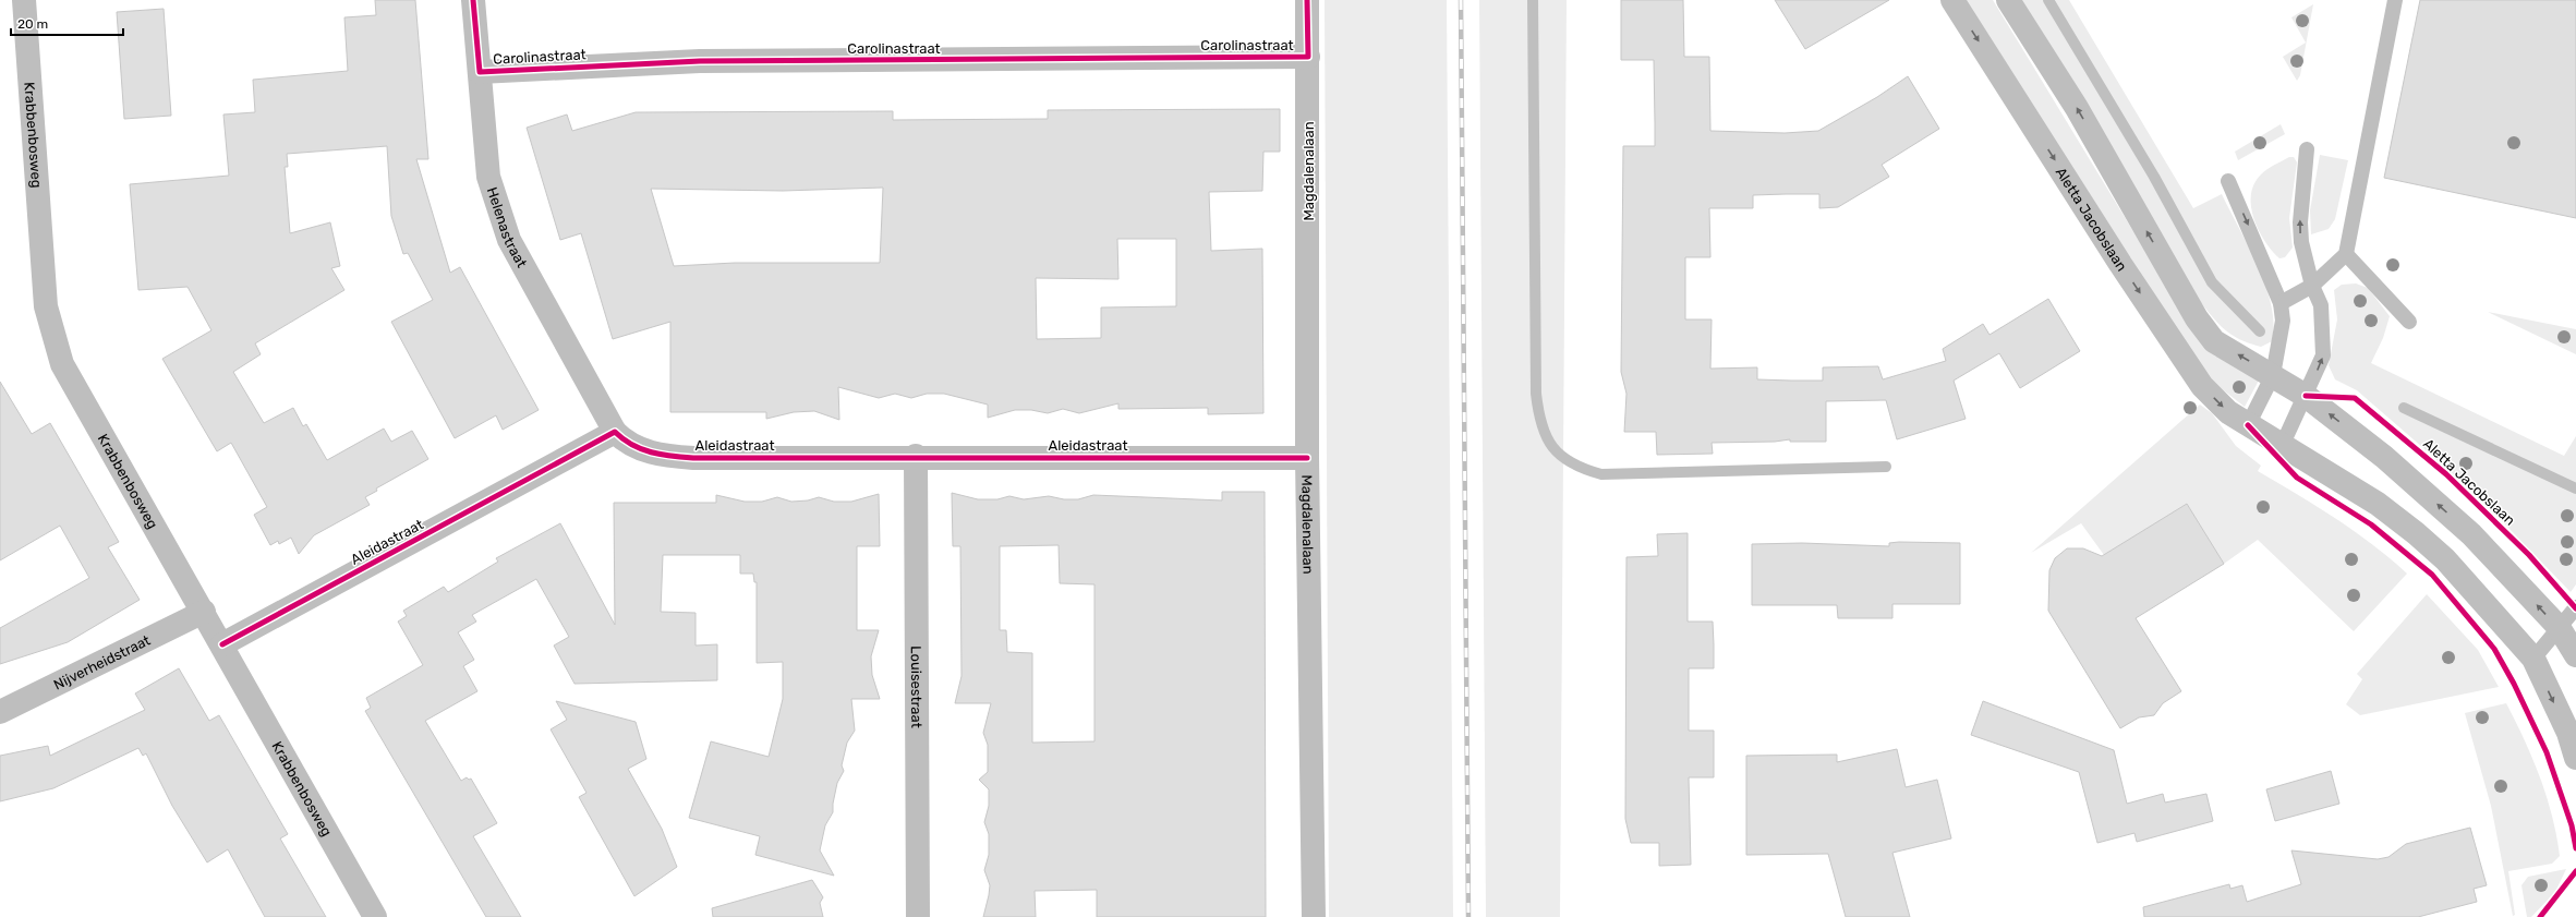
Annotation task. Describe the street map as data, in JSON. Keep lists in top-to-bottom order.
{
  "streets": {
    "street": [
      "Carolinastraat",
      "Krabbenbosweg",
      "Magdalenalaan",
      "Aletta Jacobslaan",
      "Helenastraat",
      "Aleidastraat",
      "Nijverheidstraat",
      "Louisestraat"
    ]
  },
  "crossings": [
    ["Carolinastraat", "Magdalenalaan"],
    ["Carolinastraat", "Helenastraat"],
    ["Krabbenbosweg", "Aleidastraat"],
    ["Krabbenbosweg", "Nijverheidstraat"],
    ["Magdalenalaan", "Aleidastraat"],
    ["Helenastraat", "Aleidastraat"],
    ["Aleidastraat", "Louisestraat"]
  ],
  "scale_bar": "20 m"
}
